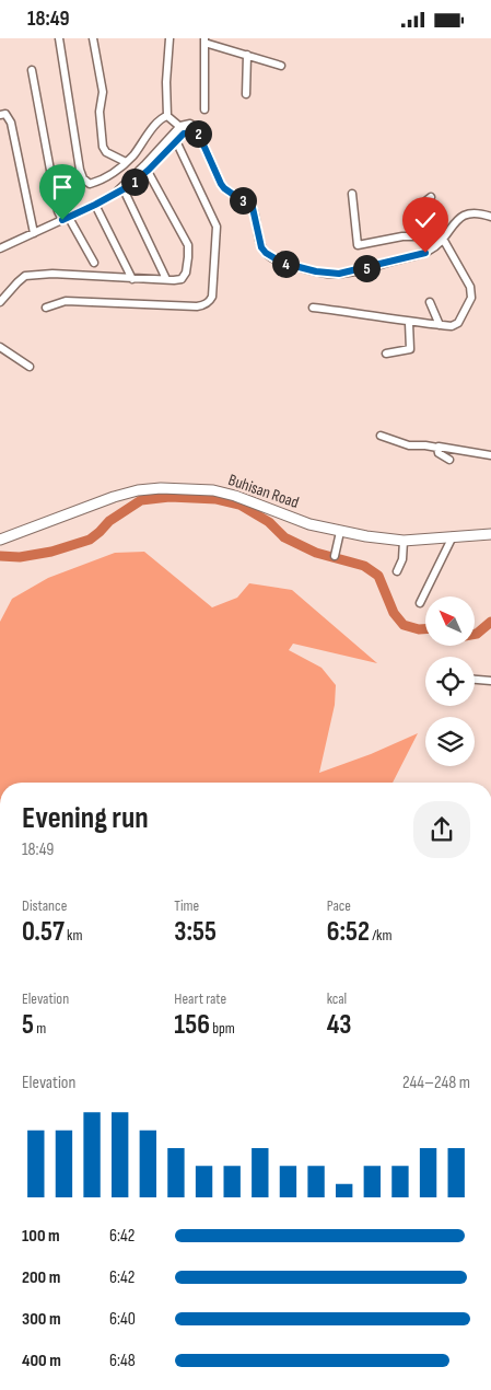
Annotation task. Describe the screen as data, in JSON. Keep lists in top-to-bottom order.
{
  "streets": {
    "street": ["Buhisan Road"]
  },
  "north": "top left",
  "page": {
    "status": "18:49",
    "pins": [
      "2",
      "1",
      "3",
      "4",
      "5"
    ],
    "heading": ["Evening run", "18:49"],
    "stats": [
      ["Distance", "0.57 km"],
      ["Time", "3:55"],
      ["Pace", "6:52 /km"],
      ["Elevation", "5 m"],
      ["Heart rate", "156 bpm"],
      ["kcal", "43"]
    ],
    "chart": ["Elevation", "244–248 m"],
    "list": [
      {
        "name": "100 m",
        "note": "6:42"
      },
      {
        "name": "200 m",
        "note": "6:42"
      },
      {
        "name": "300 m",
        "note": "6:40"
      },
      {
        "name": "400 m",
        "note": "6:48"
      }
    ]
  }
}
